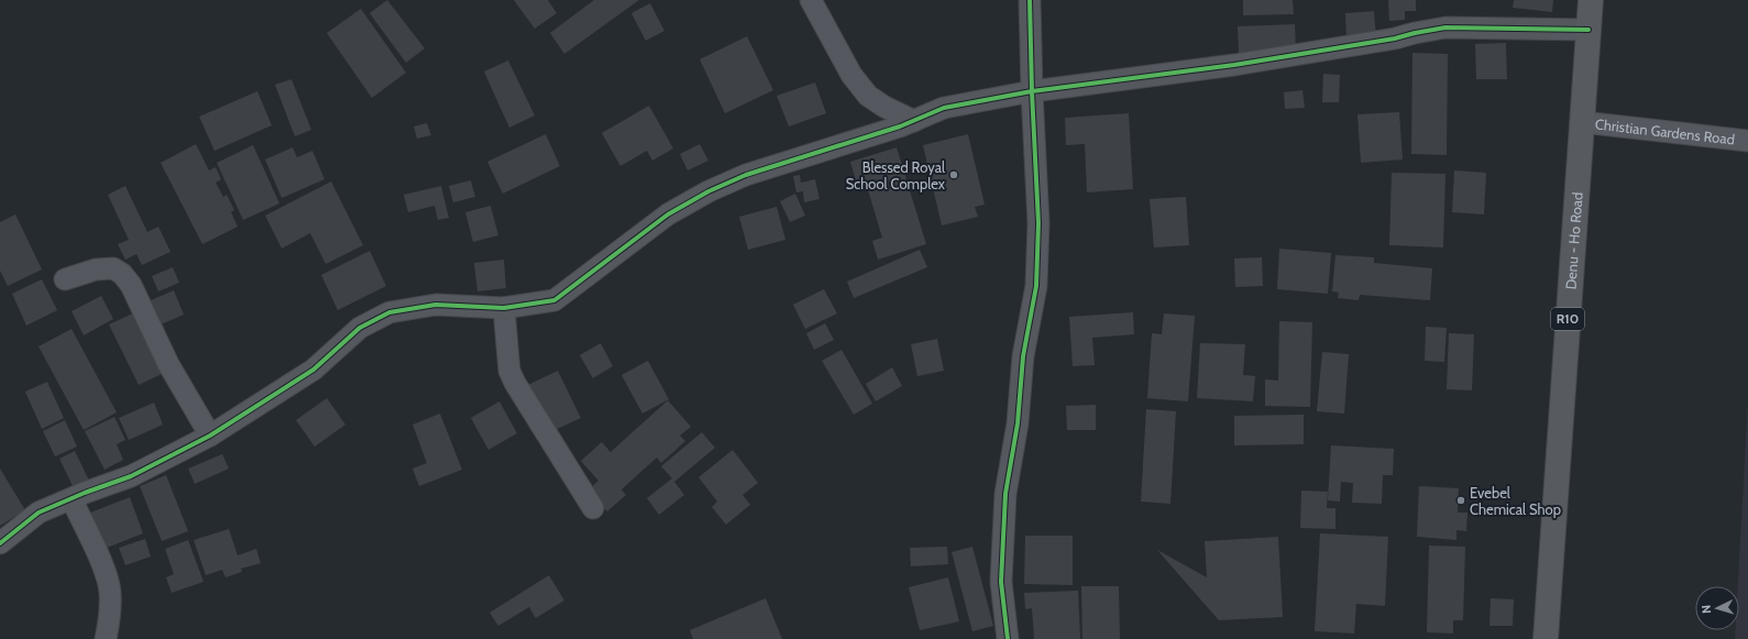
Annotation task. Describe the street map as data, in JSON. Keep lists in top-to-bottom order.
{
  "streets": {
    "main road": ["Denu - Ho Road", "R10"],
    "street": ["Christian Gardens Road"]
  },
  "crossings": [
    ["Christian Gardens Road", "Denu - Ho Road"]
  ],
  "places": ["Blessed Royal School Complex", "Evebel Chemical Shop"],
  "north": "left"
}
